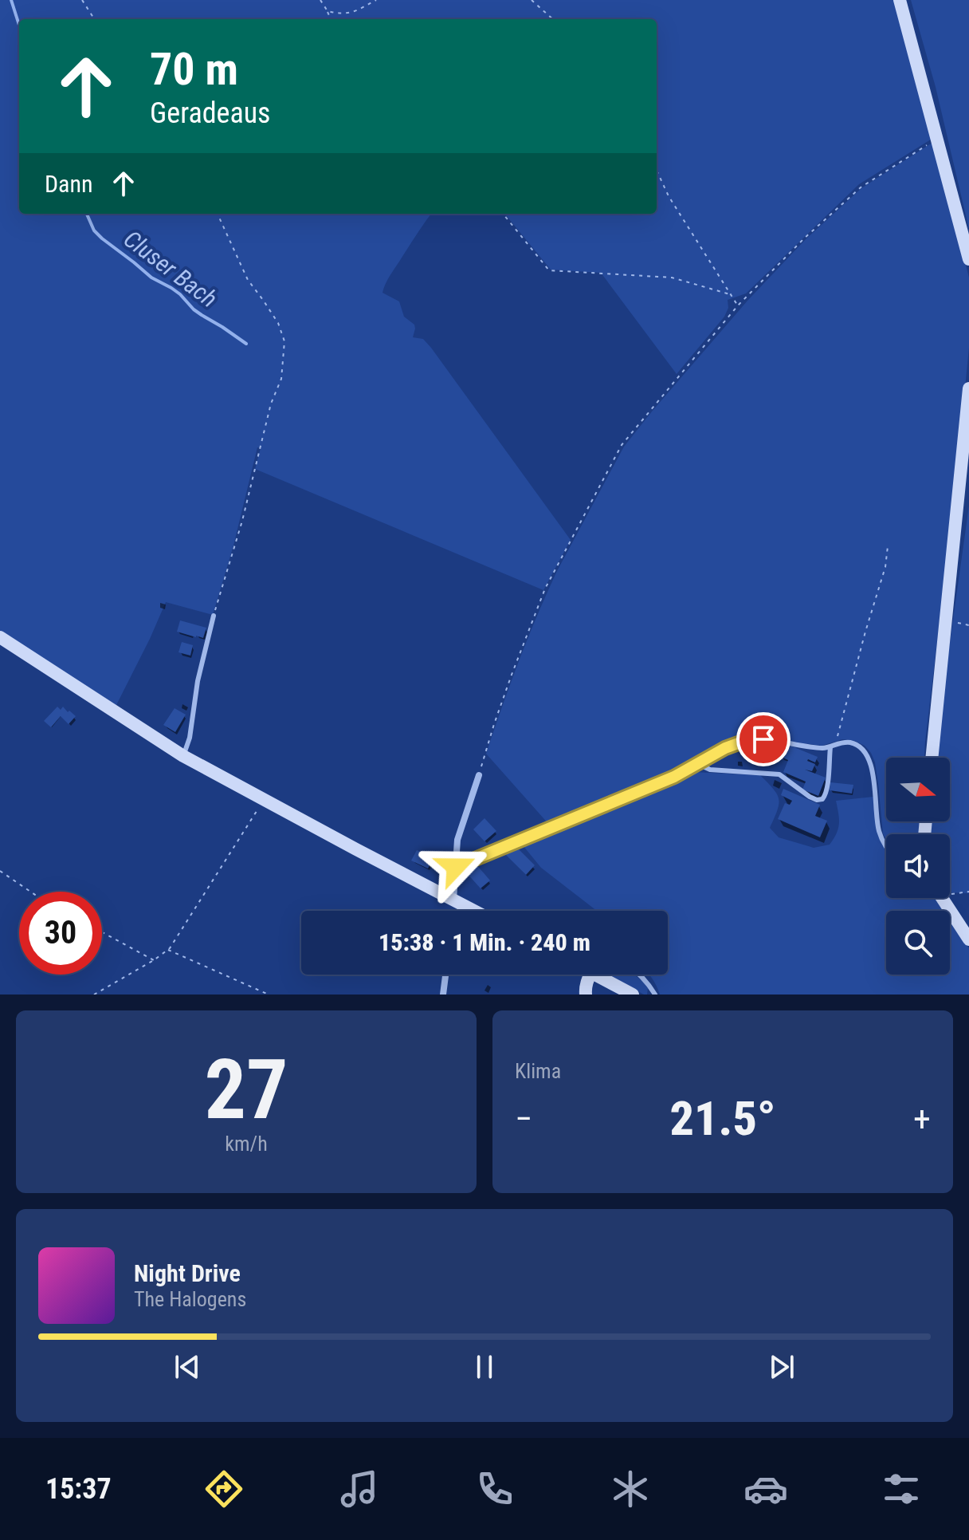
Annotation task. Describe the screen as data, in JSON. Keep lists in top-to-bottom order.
{
  "water": ["Cluser Bach"],
  "north": "right",
  "page": {
    "turn": ["70 m", "Geradeaus"],
    "then": "Dann",
    "limit": "30",
    "trip": "15:38 · 1 Min. · 240 m",
    "tile": [
      ["27", "km/h"],
      "Klima"
    ],
    "heat": ["−", "21.5°", "+"],
    "song": ["Night Drive", "The Halogens"],
    "tabs": "15:37"
  }
}
